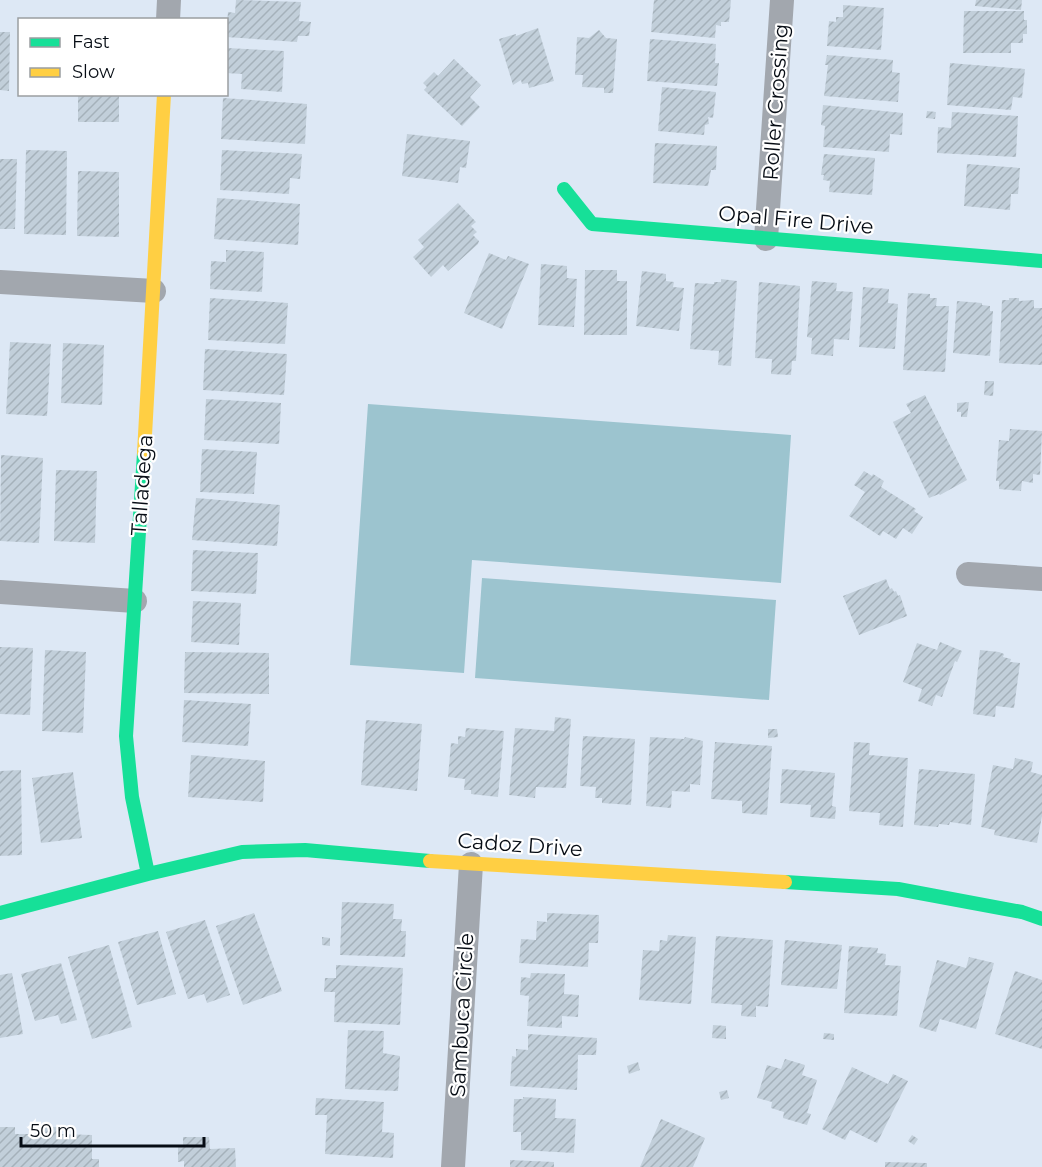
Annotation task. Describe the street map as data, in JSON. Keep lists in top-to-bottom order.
{
  "streets": {
    "street": [
      "Roller Crossing",
      "Opal Fire Drive",
      "Talladega",
      "Cadoz Drive",
      "Sambuca Circle"
    ]
  },
  "crossings": [
    ["Roller Crossing", "Opal Fire Drive"],
    ["Talladega", "Cadoz Drive"],
    ["Cadoz Drive", "Sambuca Circle"]
  ],
  "legend": ["Fast", "Slow"],
  "scale_bar": "50 m"
}
